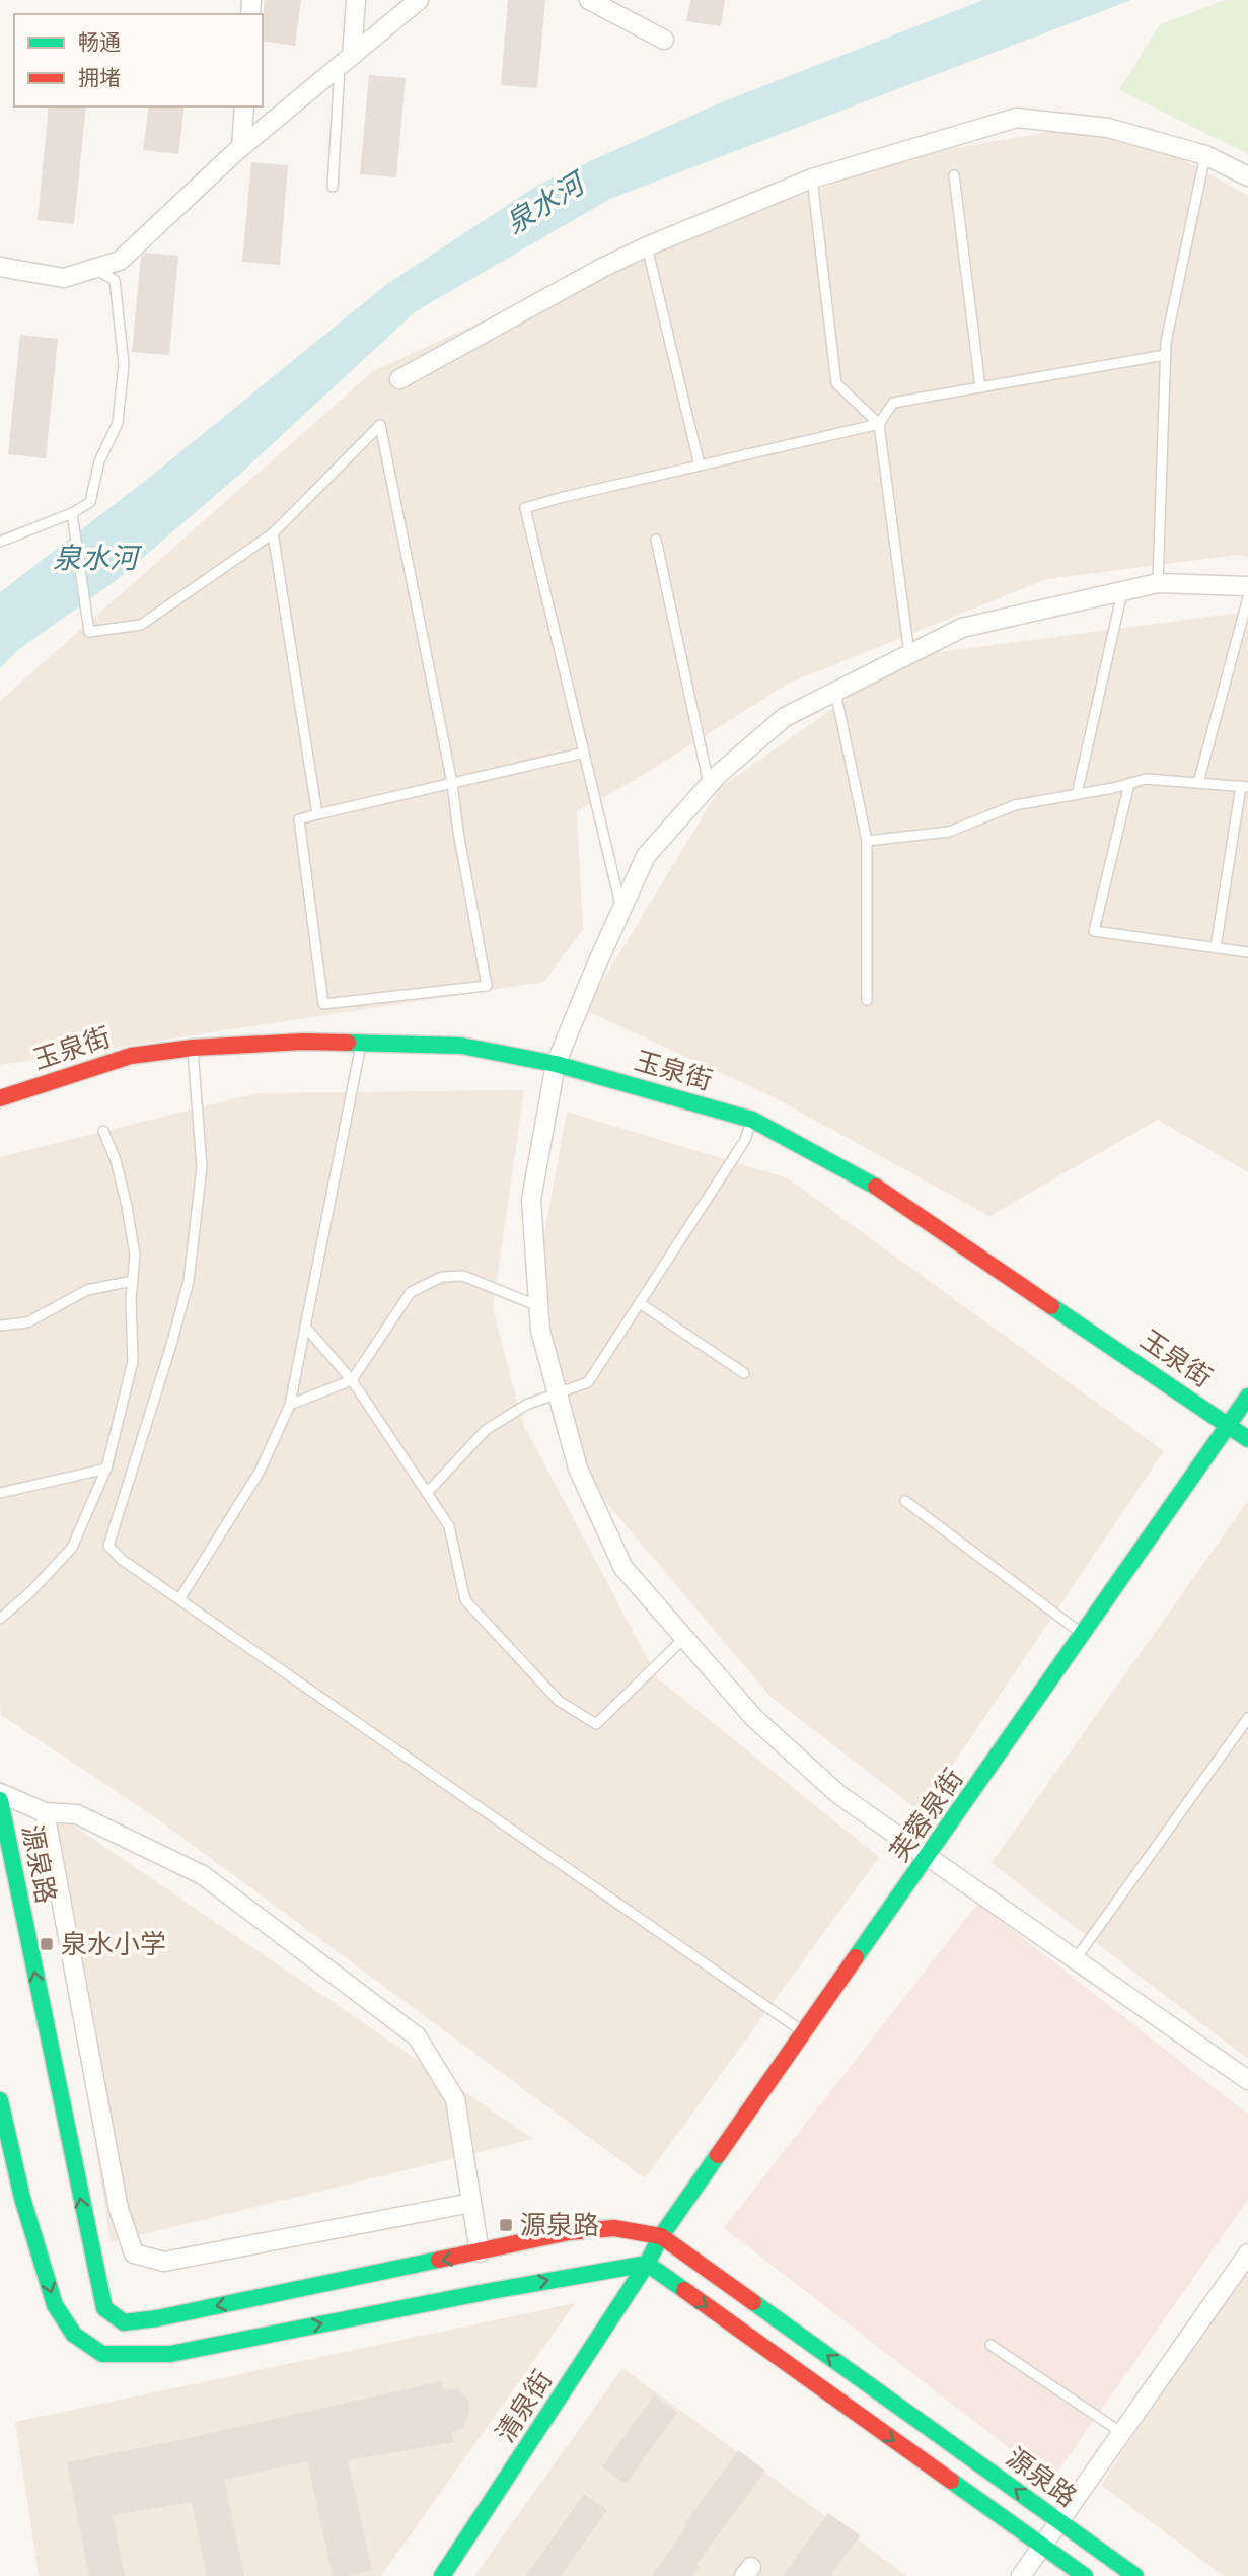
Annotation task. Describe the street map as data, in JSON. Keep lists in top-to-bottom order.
{
  "streets": {
    "street": [
      "玉泉街",
      "芙蓉泉街",
      "源泉路",
      "清泉街"
    ]
  },
  "crossings": [
    ["玉泉街", "芙蓉泉街"],
    ["芙蓉泉街", "源泉路"],
    ["芙蓉泉街", "清泉街"],
    ["源泉路", "清泉街"]
  ],
  "water": ["泉水河"],
  "places": {
    "transit": ["泉水小学", "源泉路"]
  },
  "legend": ["畅通", "拥堵"]
}
